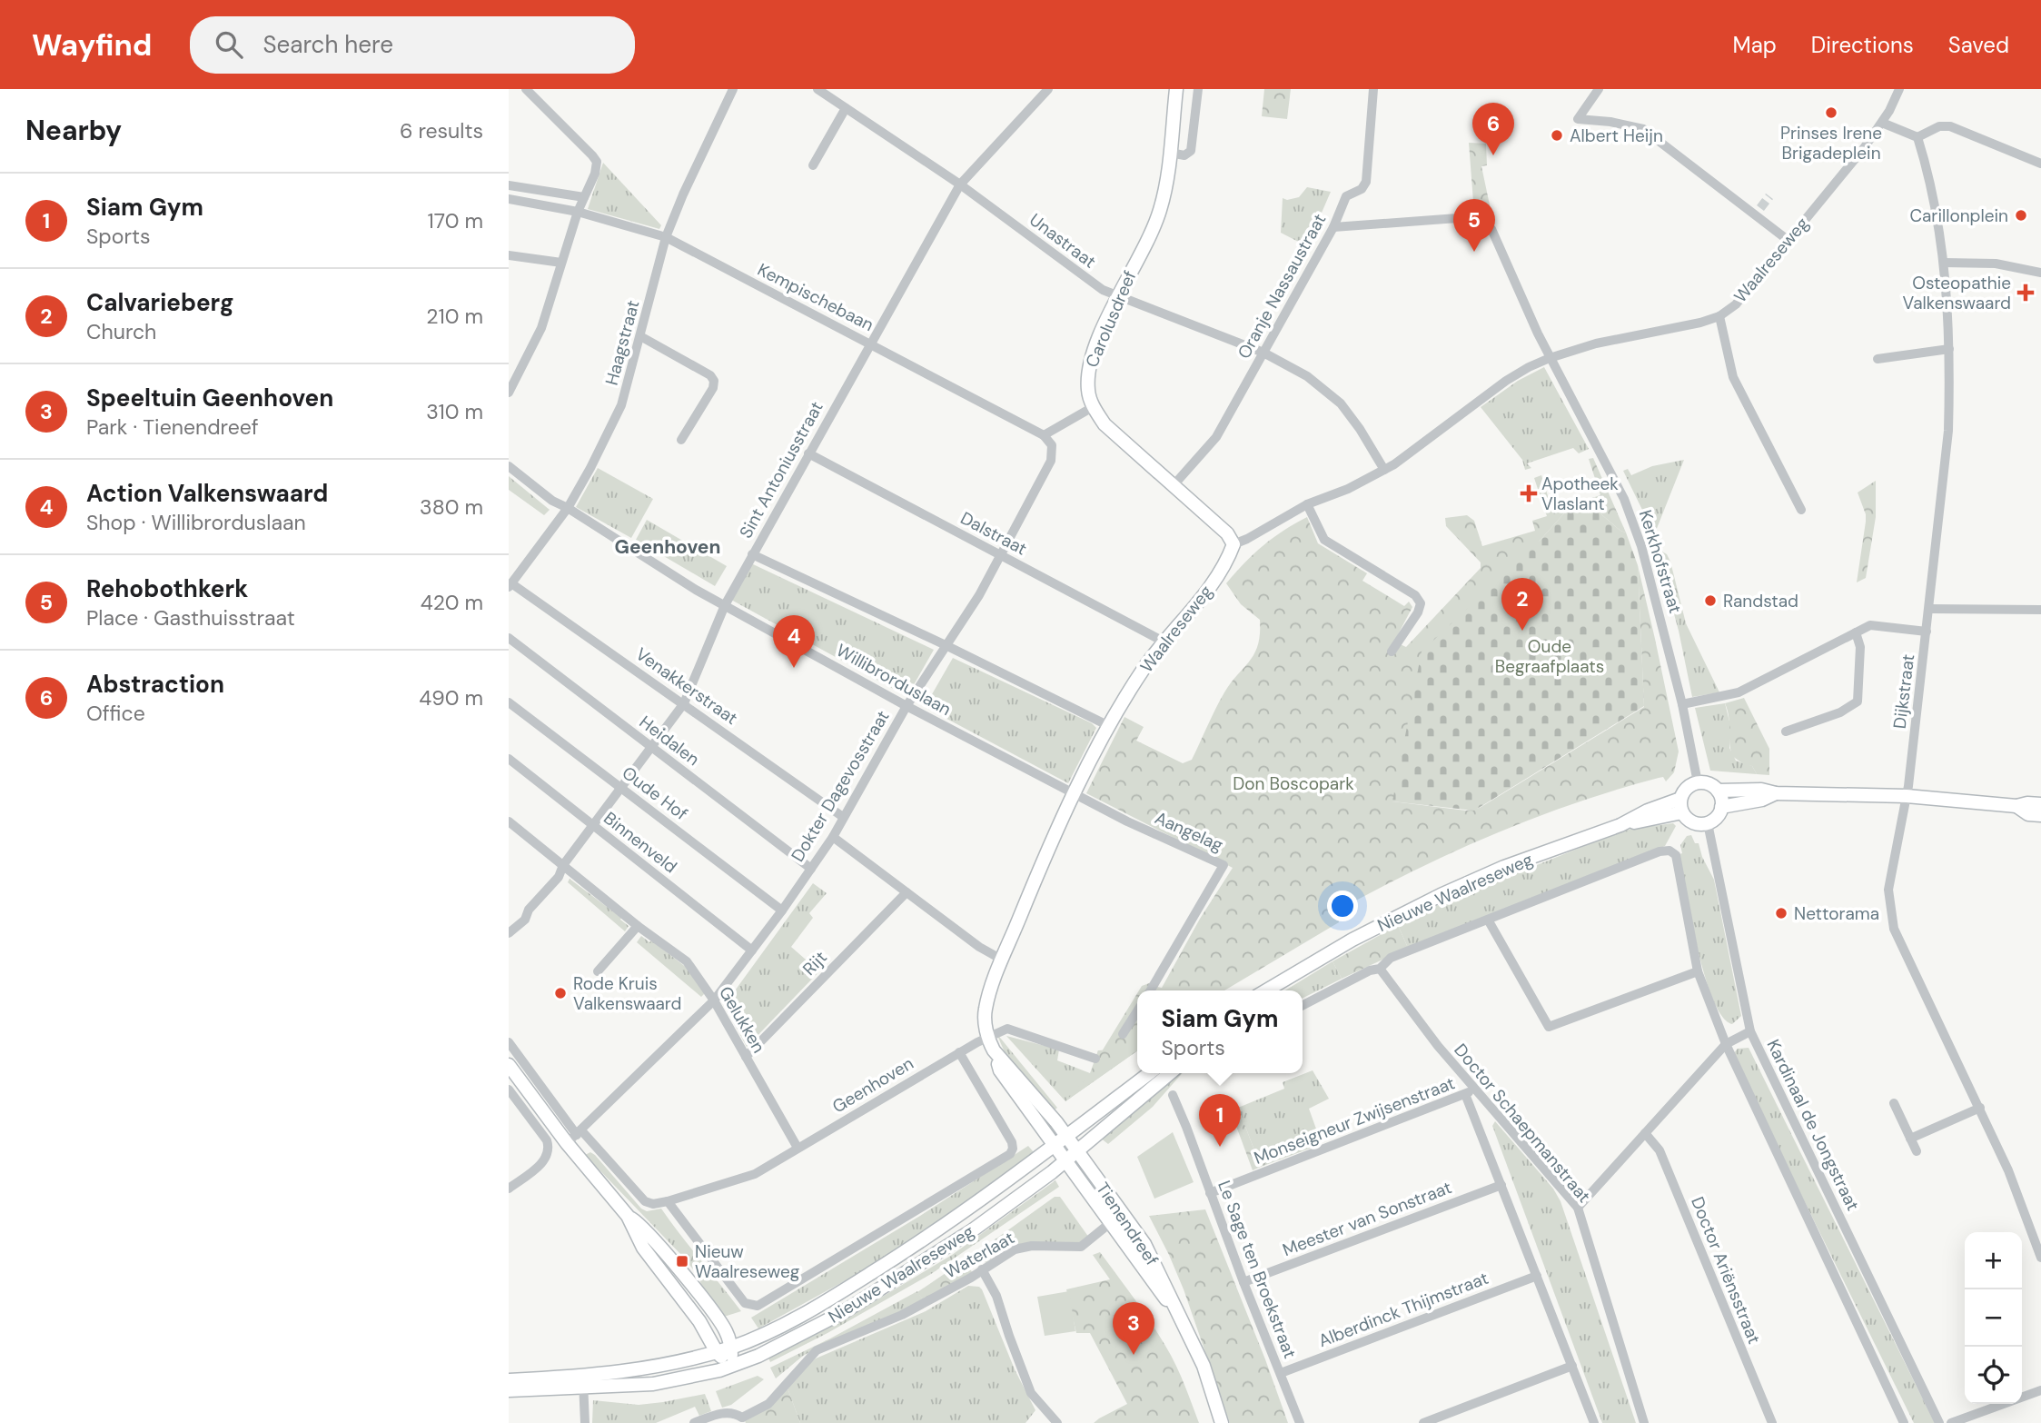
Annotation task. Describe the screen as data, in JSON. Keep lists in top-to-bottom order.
{
  "streets": {
    "street": [
      "Unastraat",
      "Waalreseweg",
      "Oranje Nassaustraat",
      "Kempischebaan",
      "Carolusdreef",
      "Haagstraat",
      "Sint Antoniusstraat",
      "Dalstraat",
      "Kerkhofstraat",
      "Willibrorduslaan",
      "Venakkerstraat",
      "Dijkstraat",
      "Heidalen",
      "Dokter Dagevosstraat",
      "Oude Hof",
      "Aangelag",
      "Binnenveld",
      "Nieuwe Waalreseweg",
      "Rijt",
      "Gelukken",
      "Geenhoven",
      "Monseigneur Zwijsenstraat",
      "Doctor Schaepmanstraat",
      "Kardinaal de Jongstraat",
      "Meester van Sonstraat",
      "Tienendreef",
      "Waterlaat",
      "Le Sage ten Broekstraat",
      "Doctor Ariënsstraat",
      "Alberdinck Thijmstraat"
    ]
  },
  "crossings": [
    ["Unastraat", "Waalreseweg"],
    ["Unastraat", "Oranje Nassaustraat"],
    ["Unastraat", "Carolusdreef"],
    ["Unastraat", "Sint Antoniusstraat"],
    ["Waalreseweg", "Carolusdreef"],
    ["Waalreseweg", "Dalstraat"],
    ["Waalreseweg", "Kerkhofstraat"],
    ["Waalreseweg", "Willibrorduslaan"],
    ["Waalreseweg", "Aangelag"],
    ["Waalreseweg", "Nieuwe Waalreseweg"],
    ["Waalreseweg", "Geenhoven"],
    ["Waalreseweg", "Tienendreef"],
    ["Oranje Nassaustraat", "Carolusdreef"],
    ["Oranje Nassaustraat", "Kerkhofstraat"],
    ["Kempischebaan", "Haagstraat"],
    ["Kempischebaan", "Sint Antoniusstraat"],
    ["Kempischebaan", "Dokter Dagevosstraat"],
    ["Haagstraat", "Willibrorduslaan"],
    ["Haagstraat", "Venakkerstraat"],
    ["Sint Antoniusstraat", "Dalstraat"],
    ["Sint Antoniusstraat", "Willibrorduslaan"],
    ["Sint Antoniusstraat", "Venakkerstraat"],
    ["Sint Antoniusstraat", "Heidalen"],
    ["Sint Antoniusstraat", "Oude Hof"],
    ["Sint Antoniusstraat", "Binnenveld"],
    ["Sint Antoniusstraat", "Gelukken"],
    ["Dalstraat", "Dokter Dagevosstraat"],
    ["Kerkhofstraat", "Nieuwe Waalreseweg"],
    ["Kerkhofstraat", "Kardinaal de Jongstraat"],
    ["Willibrorduslaan", "Dokter Dagevosstraat"],
    ["Willibrorduslaan", "Aangelag"],
    ["Venakkerstraat", "Dokter Dagevosstraat"],
    ["Heidalen", "Dokter Dagevosstraat"],
    ["Dokter Dagevosstraat", "Oude Hof"],
    ["Dokter Dagevosstraat", "Binnenveld"],
    ["Dokter Dagevosstraat", "Gelukken"],
    ["Nieuwe Waalreseweg", "Kardinaal de Jongstraat"],
    ["Nieuwe Waalreseweg", "Tienendreef"],
    ["Rijt", "Gelukken"],
    ["Gelukken", "Geenhoven"],
    ["Monseigneur Zwijsenstraat", "Doctor Schaepmanstraat"],
    ["Monseigneur Zwijsenstraat", "Le Sage ten Broekstraat"],
    ["Doctor Schaepmanstraat", "Meester van Sonstraat"],
    ["Doctor Schaepmanstraat", "Alberdinck Thijmstraat"],
    ["Meester van Sonstraat", "Le Sage ten Broekstraat"],
    ["Tienendreef", "Waterlaat"],
    ["Le Sage ten Broekstraat", "Alberdinck Thijmstraat"]
  ],
  "districts": ["Geenhoven"],
  "parks": ["Oude Begraafplaats", "Don Boscopark"],
  "places": {
    "other": [
      "Prinses Irene Brigadeplein",
      "Albert Heijn",
      "Carillonplein",
      "Randstad",
      "Nettorama",
      "Rode Kruis Valkenswaard"
    ],
    "health": ["Osteopathie Valkenswaard", "Apotheek Vlaslant"],
    "transit": ["Nieuw Waalreseweg"]
  },
  "page": {
    "header": "Wayfind",
    "search": "Search here",
    "nav": ["Map", "Directions", "Saved"],
    "heading": ["Nearby", "6 results"],
    "pins": [
      "6",
      "5",
      "2",
      "4",
      "1",
      "3"
    ],
    "list": [
      {
        "mark": "1",
        "name": "Siam Gym",
        "note": "Sports",
        "value": "170 m"
      },
      {
        "mark": "2",
        "name": "Calvarieberg",
        "note": "Church",
        "value": "210 m"
      },
      {
        "mark": "3",
        "name": "Speeltuin Geenhoven",
        "note": "Park · Tienendreef",
        "value": "310 m"
      },
      {
        "mark": "4",
        "name": "Action Valkenswaard",
        "note": "Shop · Willibrorduslaan",
        "value": "380 m"
      },
      {
        "mark": "5",
        "name": "Rehobothkerk",
        "note": "Place · Gasthuisstraat",
        "value": "420 m"
      },
      {
        "mark": "6",
        "name": "Abstraction",
        "note": "Office",
        "value": "490 m"
      }
    ],
    "popup": ["Siam Gym", "Sports"],
    "map_buttons": ["+", "−"]
  }
}
